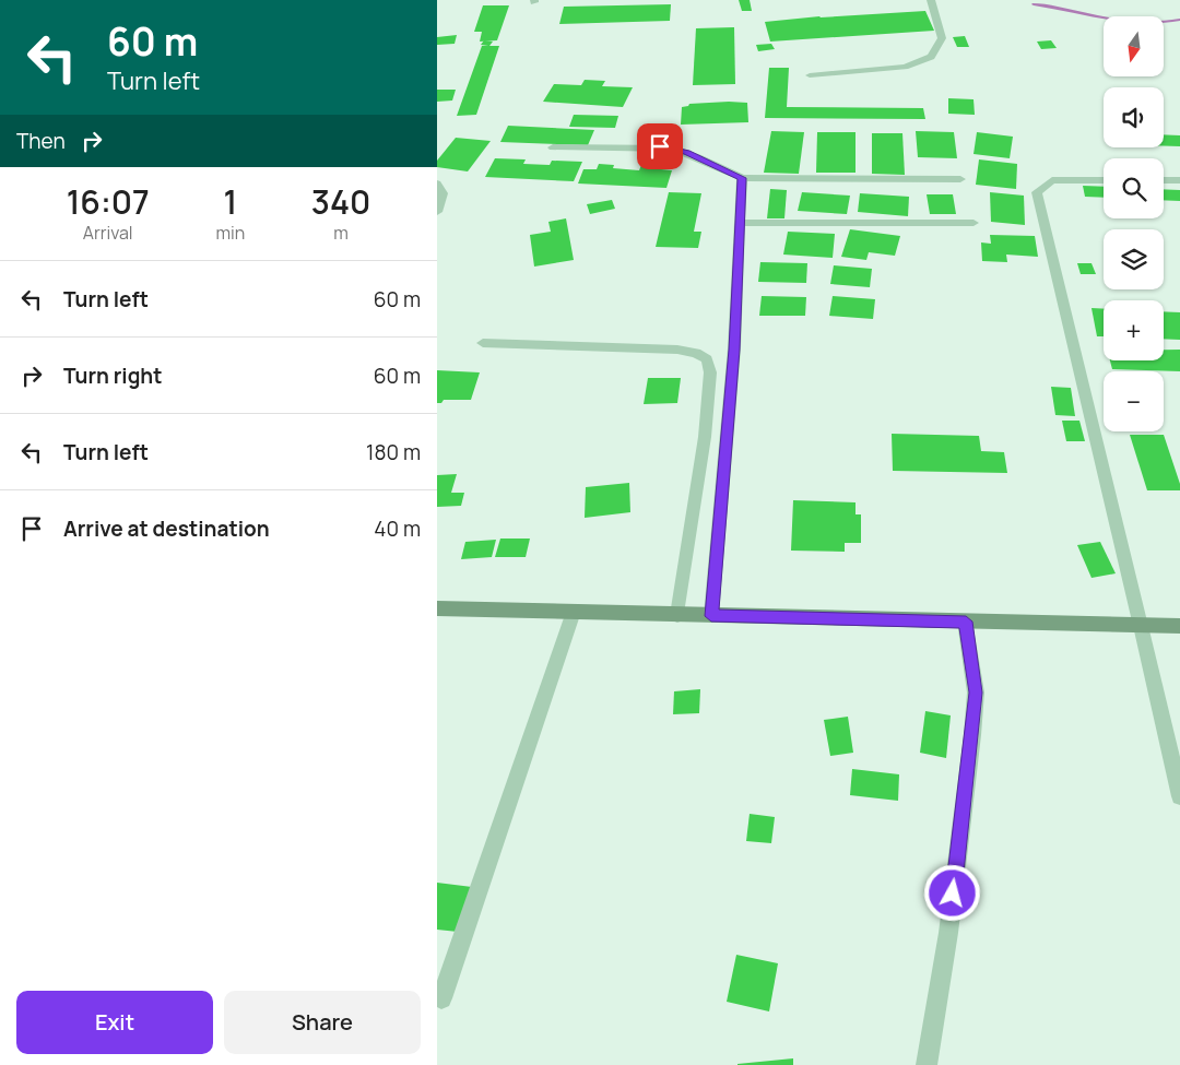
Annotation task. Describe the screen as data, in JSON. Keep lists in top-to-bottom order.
{
  "north": "bottom",
  "page": {
    "turn": ["60 m", "Turn left"],
    "map_buttons": ["+", "−"],
    "then": "Then",
    "eta": [
      "16:07",
      "Arrival",
      "1",
      "min",
      "340",
      "m"
    ],
    "list": [
      {
        "name": "Turn left",
        "value": "60 m"
      },
      {
        "name": "Turn right",
        "value": "60 m"
      },
      {
        "name": "Turn left",
        "value": "180 m"
      },
      {
        "name": "Arrive at destination",
        "value": "40 m"
      }
    ],
    "buttons": ["Exit", "Share"]
  }
}
